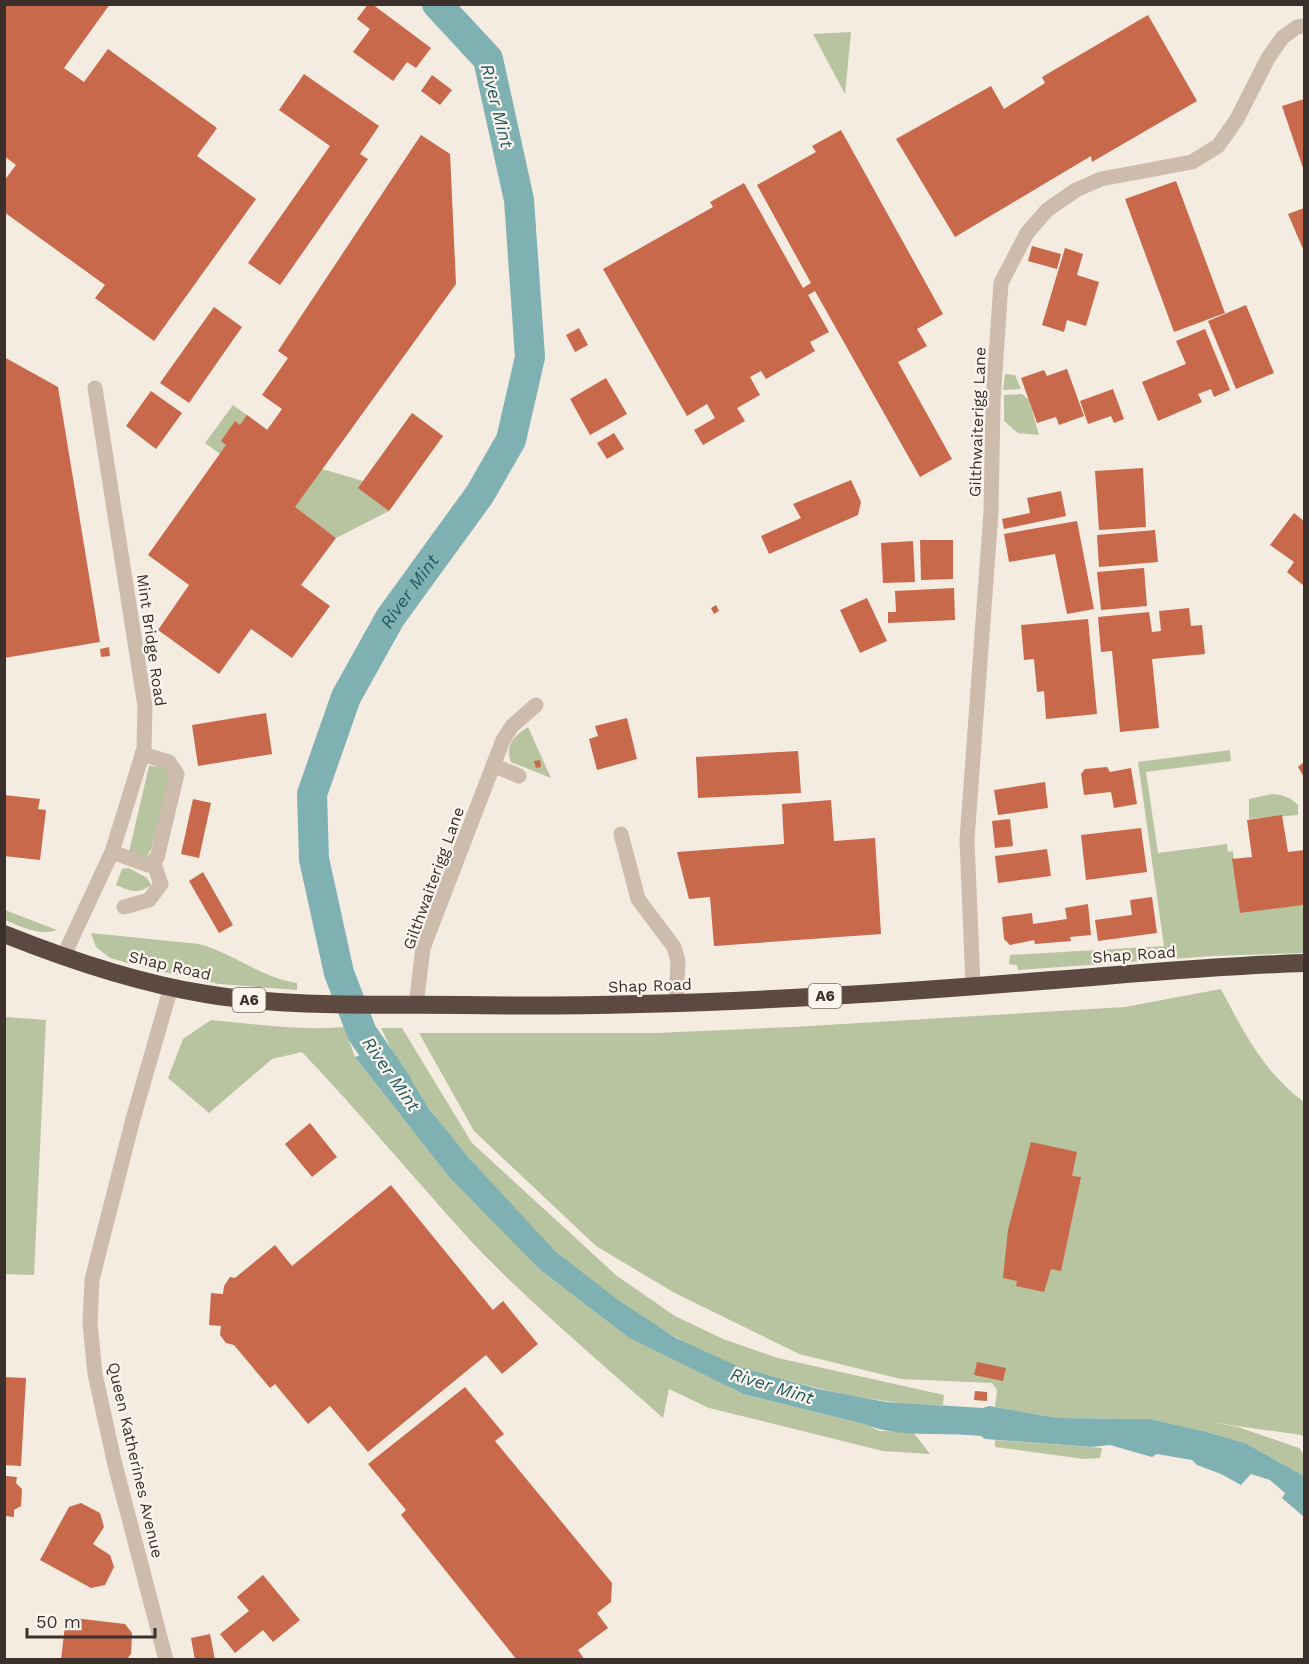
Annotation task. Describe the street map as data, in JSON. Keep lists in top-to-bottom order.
{
  "streets": {
    "highway": ["Shap Road", "A6"],
    "street": ["Gilthwaiterigg Lane", "Mint Bridge Road", "Queen Katherines Avenue"]
  },
  "crossings": [
    ["Gilthwaiterigg Lane", "Shap Road"],
    ["Mint Bridge Road", "Shap Road"],
    ["Shap Road", "Queen Katherines Avenue"]
  ],
  "water": ["River Mint"],
  "scale_bar": "50 m"
}
